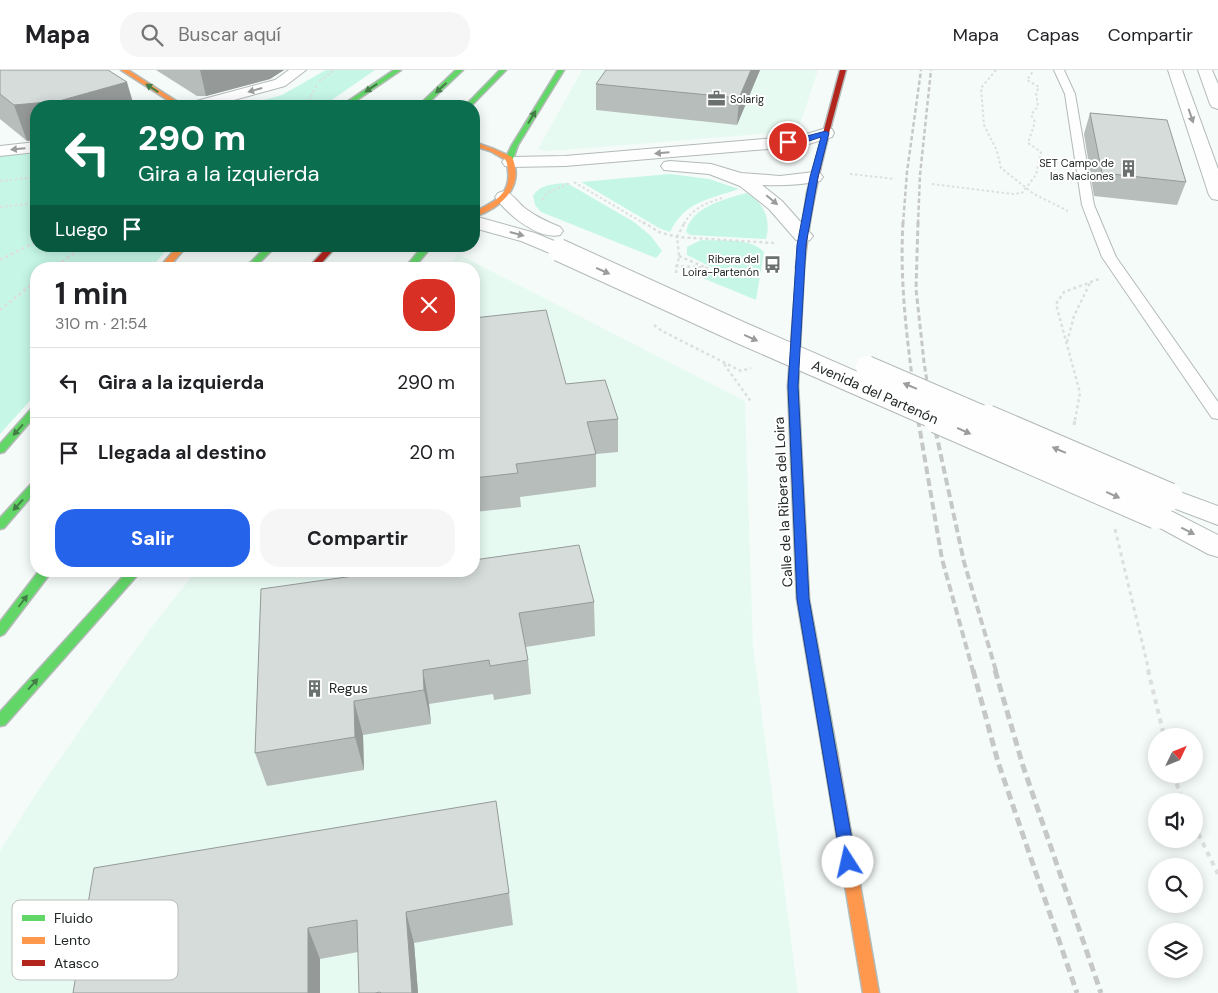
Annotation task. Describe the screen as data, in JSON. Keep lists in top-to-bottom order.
{
  "streets": {
    "main road": ["Calle de la Ribera del Loira"],
    "street": ["Avenida del Partenón"]
  },
  "places": {
    "office": ["Solarig"],
    "building": ["SET Campo de las Naciones", "Regus"],
    "bus stop": ["Ribera del Loira-Partenón"]
  },
  "legend": ["Fluido", "Lento", "Atasco"],
  "north": "top right",
  "page": {
    "header": "Mapa",
    "search": "Buscar aquí",
    "nav": ["Mapa", "Capas", "Compartir"],
    "turn": ["290 m", "Gira a la izquierda"],
    "then": "Luego",
    "heading": ["1 min", "310 m · 21:54"],
    "list": [
      {
        "name": "Gira a la izquierda",
        "value": "290 m"
      },
      {
        "name": "Llegada al destino",
        "value": "20 m"
      }
    ],
    "buttons": ["Salir", "Compartir"]
  }
}
